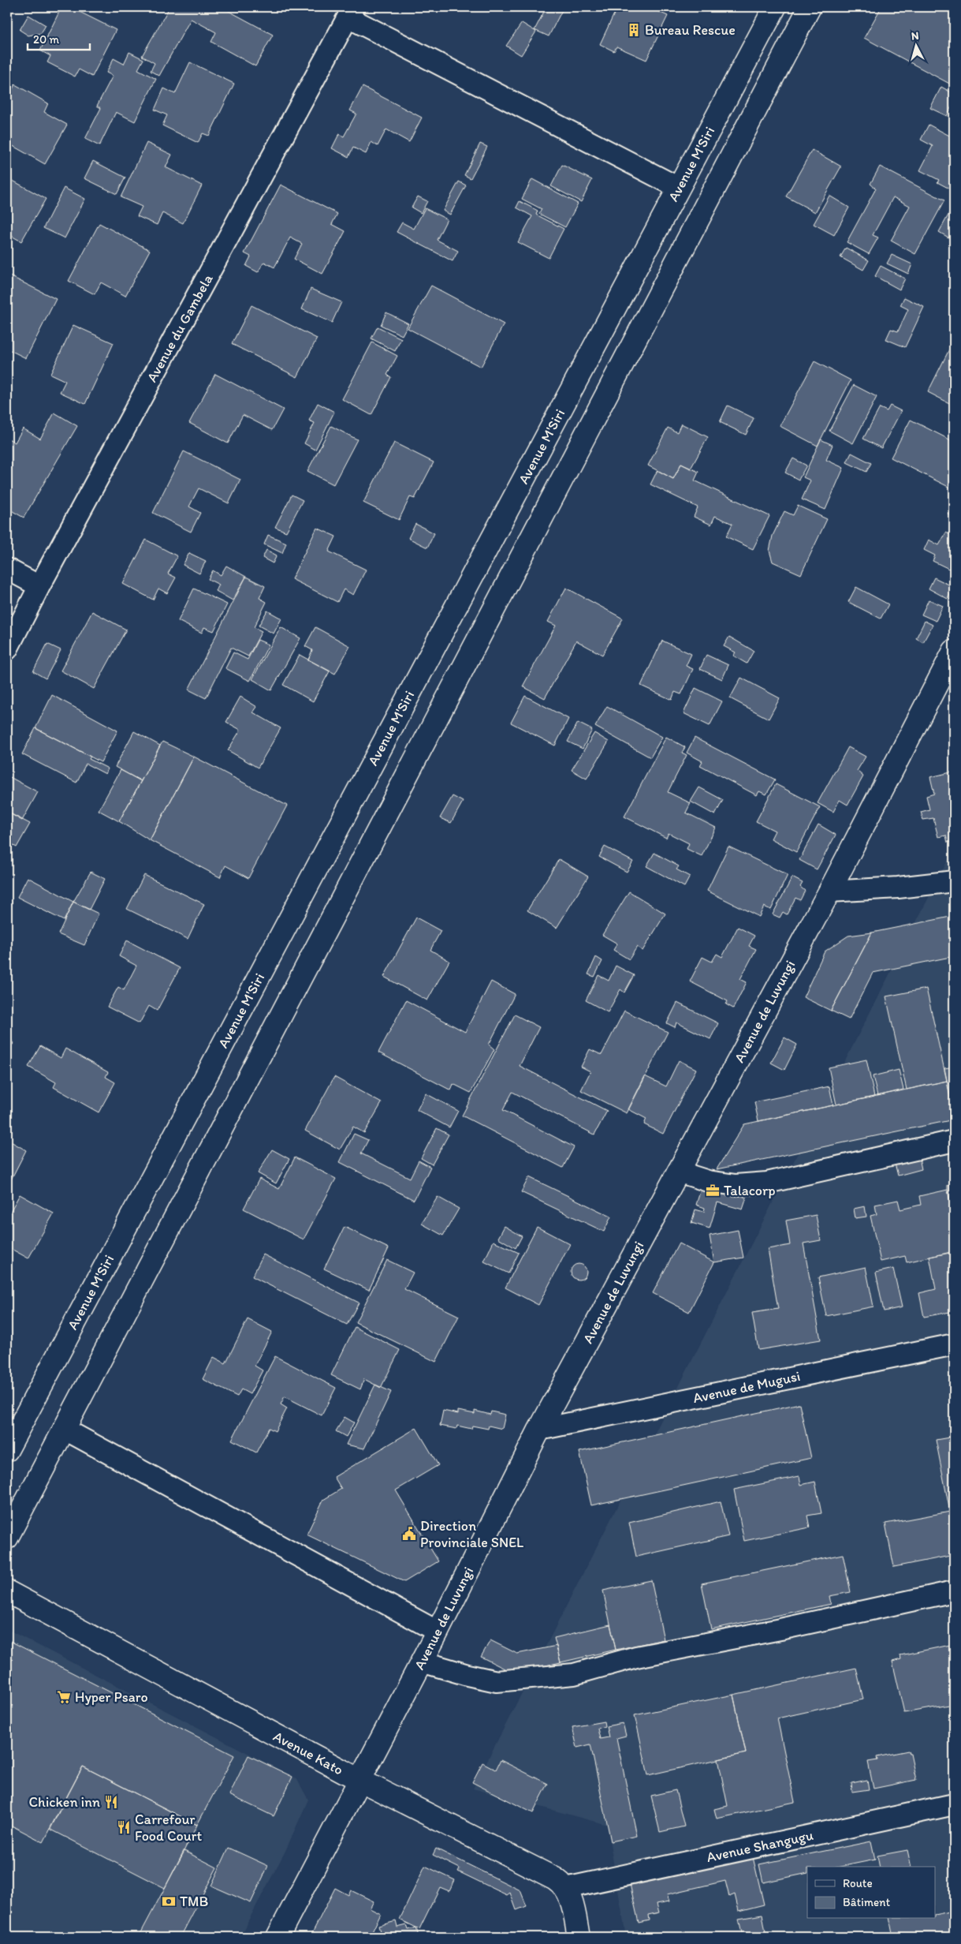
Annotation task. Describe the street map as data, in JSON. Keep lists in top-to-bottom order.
{
  "streets": {
    "main road": ["Avenue M'Siri", "Avenue de Luvungi", "Avenue Kato"],
    "street": ["Avenue du Gambela", "Avenue de Mugusi", "Avenue Shangugu"]
  },
  "crossings": [
    ["Avenue de Luvungi", "Avenue de Mugusi"],
    ["Avenue de Luvungi", "Avenue Kato"],
    ["Avenue Kato", "Avenue Shangugu"]
  ],
  "places": {
    "building": ["Bureau Rescue"],
    "office": ["Talacorp"],
    "public building": ["Direction Provinciale SNEL"],
    "supermarket": ["Hyper Psaro"],
    "restaurant": ["Chicken inn", "Carrefour Food Court"],
    "bank": ["TMB"]
  },
  "legend": ["Route", "Bâtiment"],
  "scale_bar": "20 m",
  "north": "top"
}
